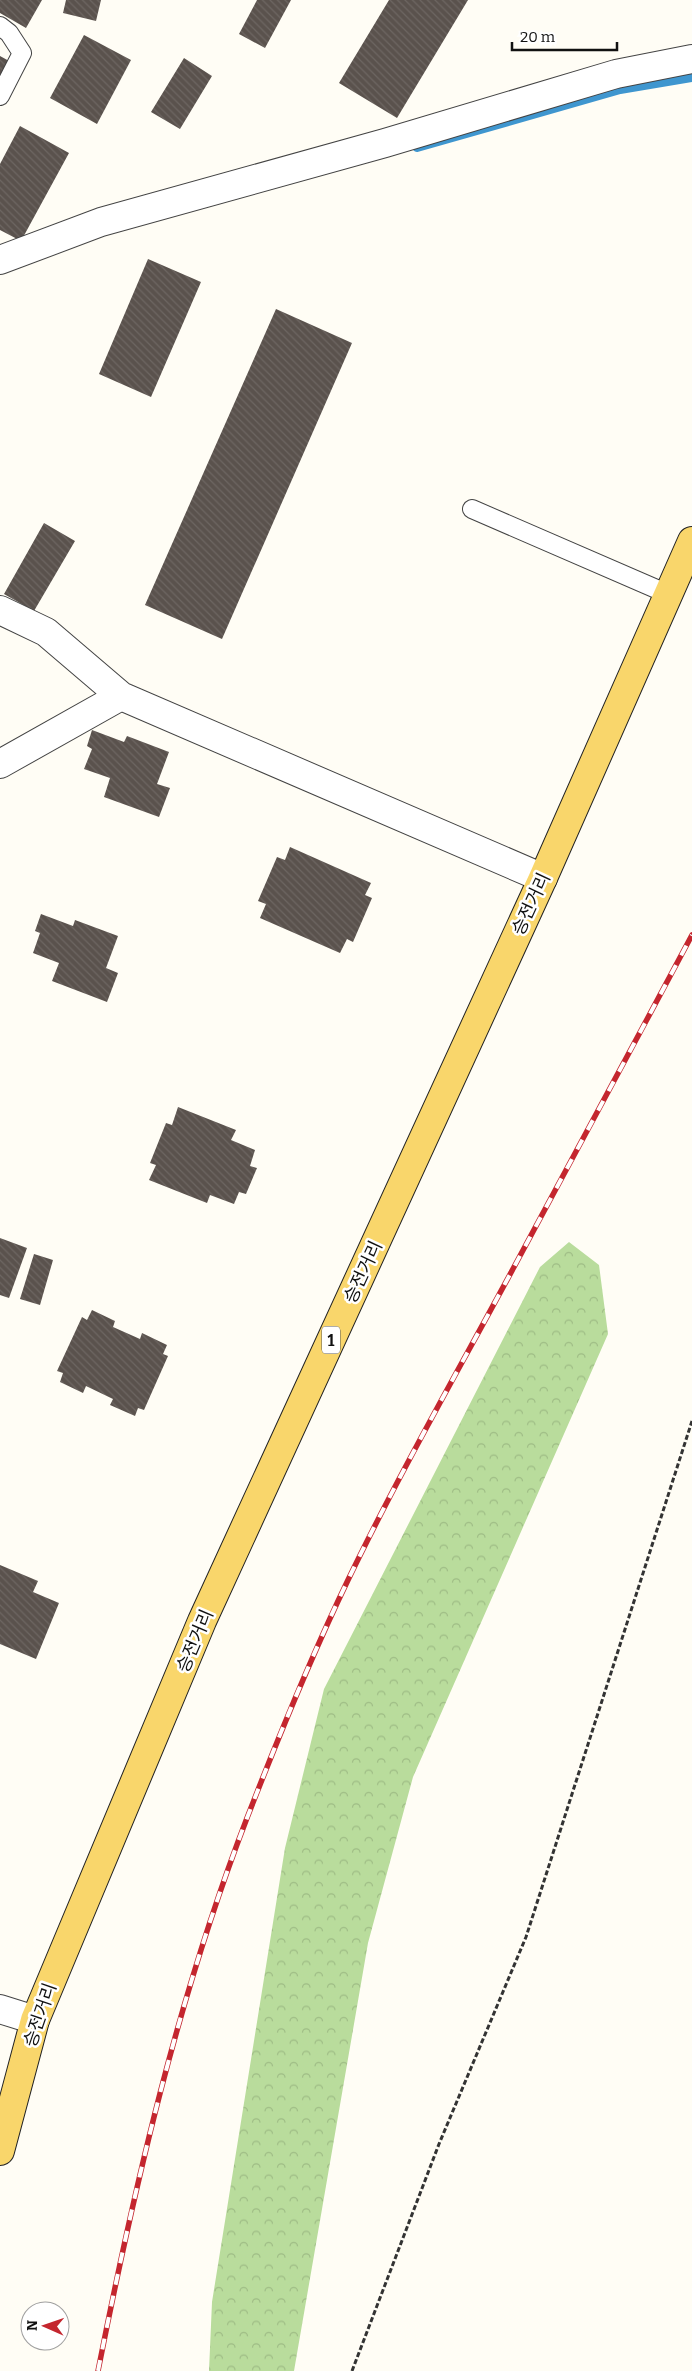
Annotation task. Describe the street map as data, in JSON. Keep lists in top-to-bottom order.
{
  "streets": {
    "main road": ["승전거리", "1"]
  },
  "scale_bar": "20 m",
  "north": "left"
}
